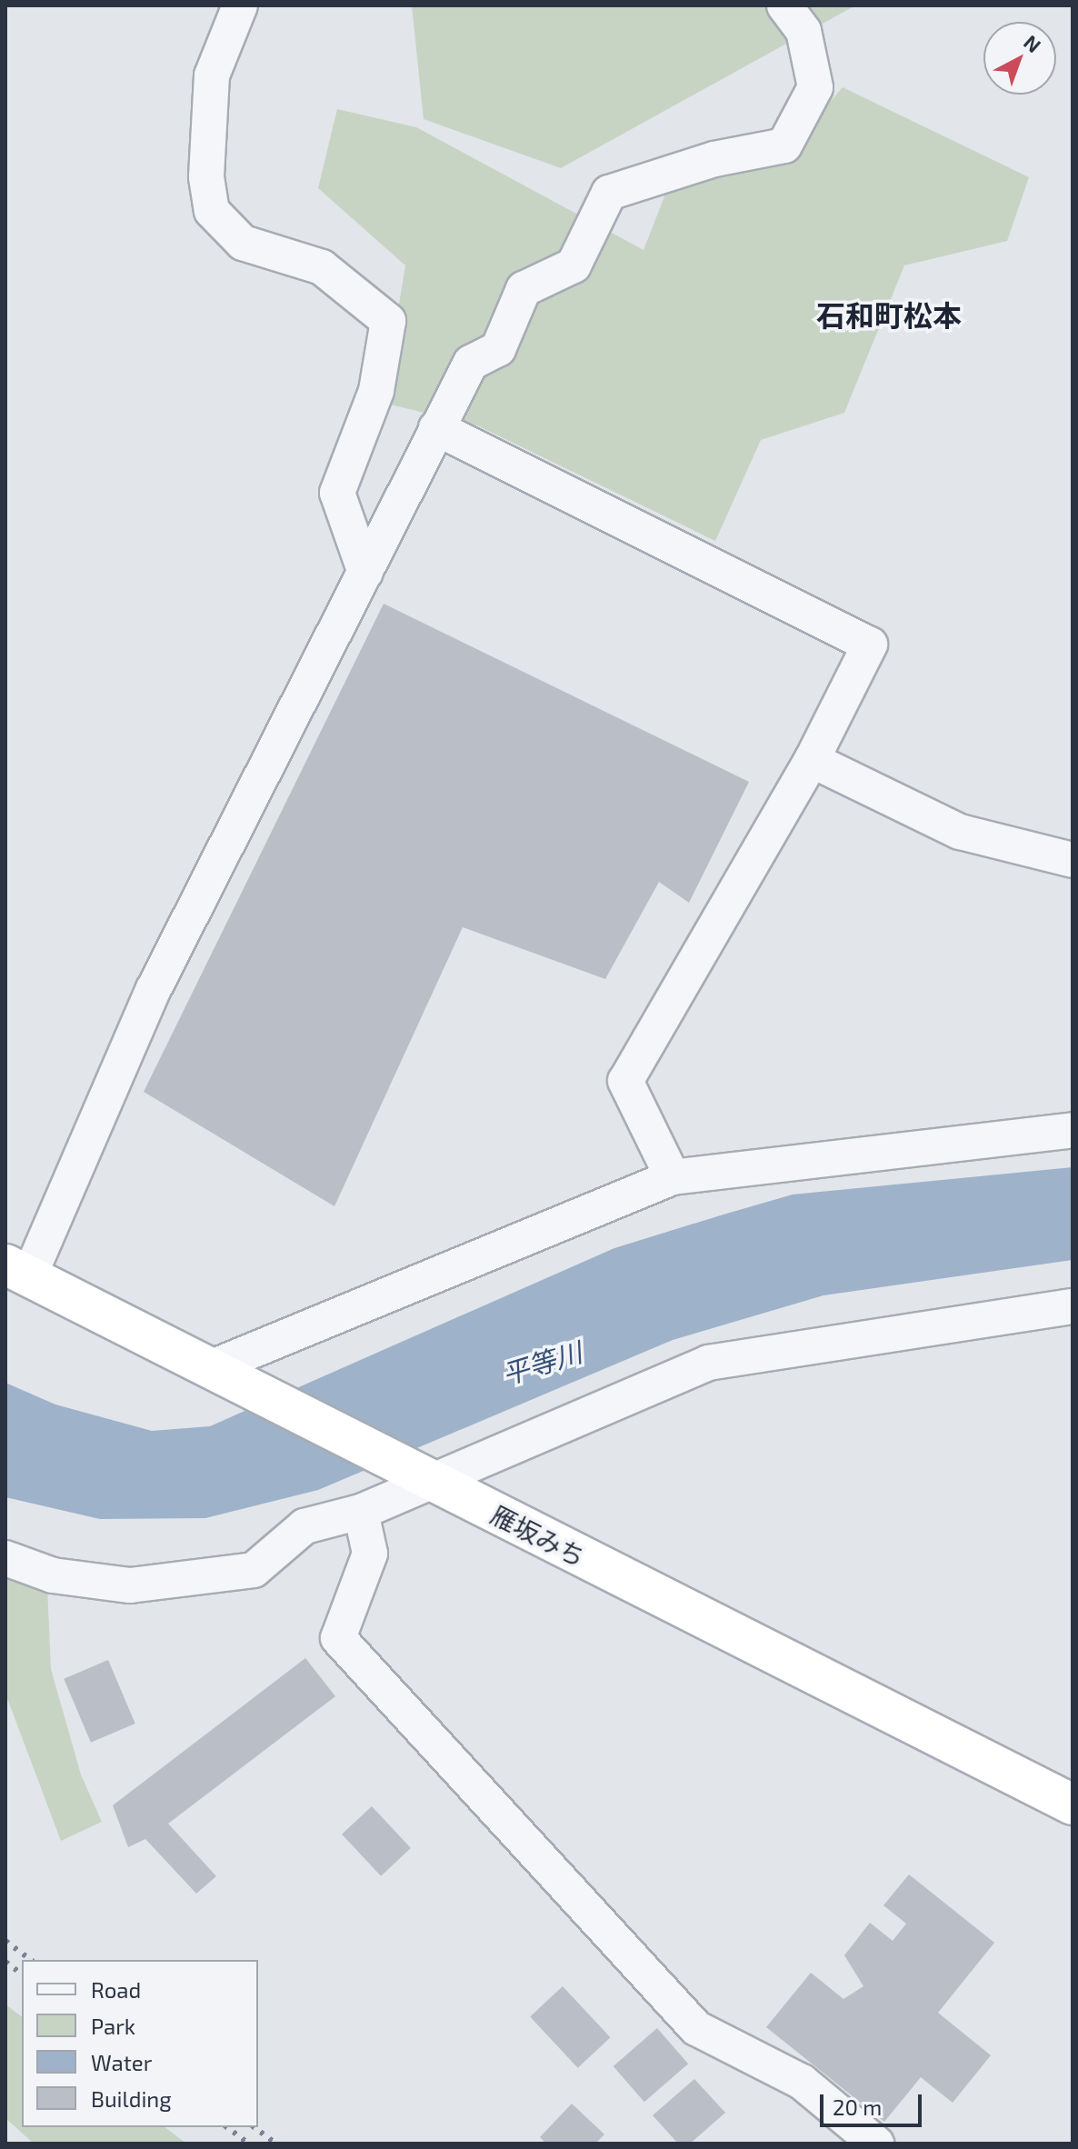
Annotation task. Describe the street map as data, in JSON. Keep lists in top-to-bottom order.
{
  "streets": {
    "highway": ["雁坂みち"]
  },
  "districts": ["石和町松本"],
  "water": ["平等川"],
  "legend": [
    "Road",
    "Park",
    "Water",
    "Building"
  ],
  "scale_bar": "20 m",
  "north": "top right"
}
